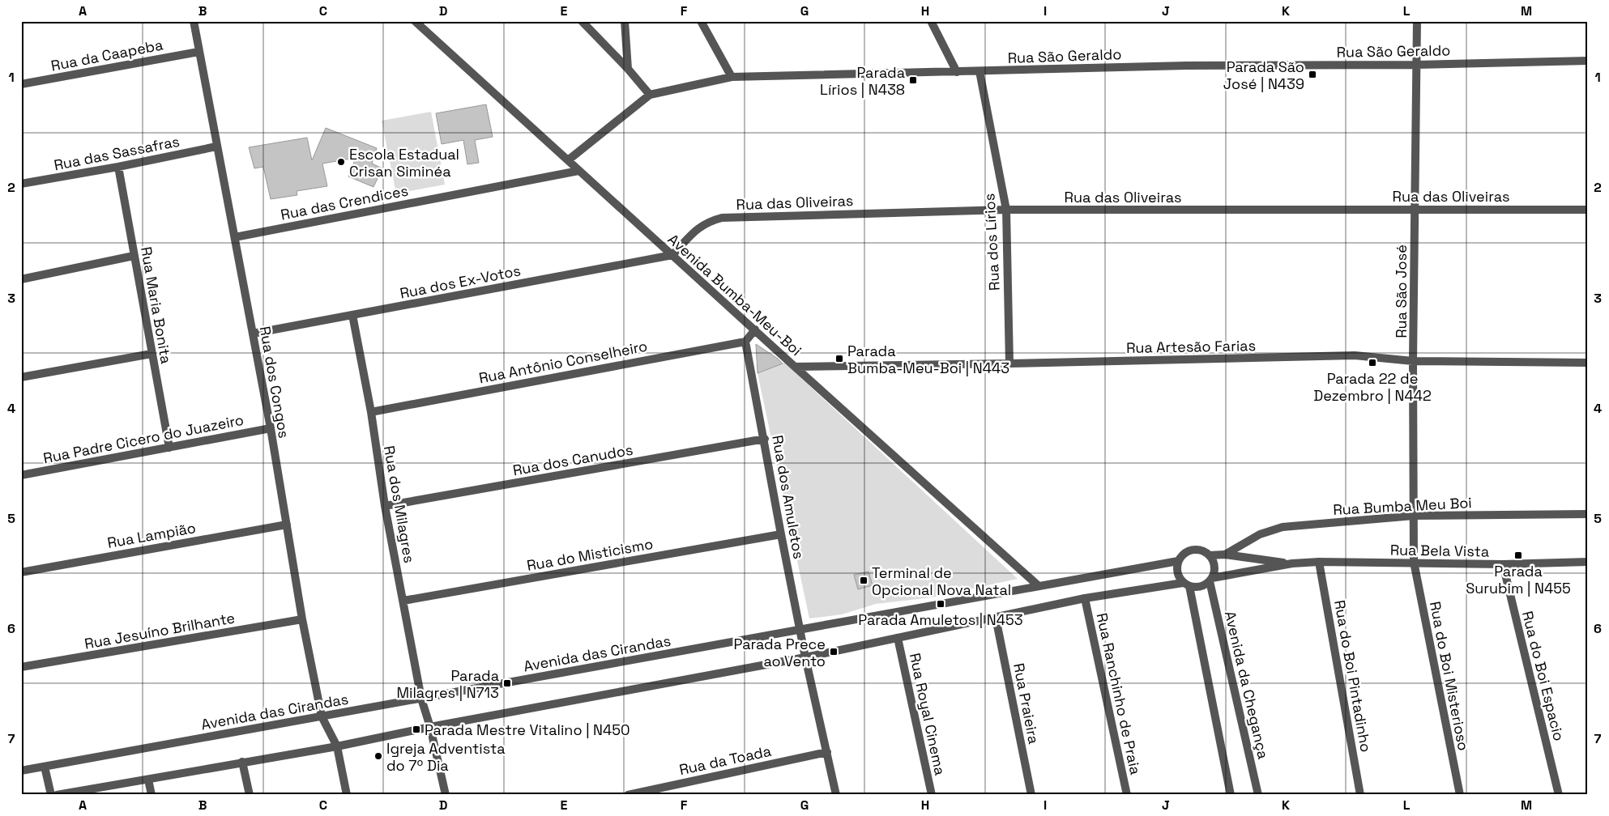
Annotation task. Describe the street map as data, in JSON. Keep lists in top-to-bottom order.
{
  "streets": {
    "street": [
      "Rua São Geraldo",
      "Rua da Caapeba",
      "Rua das Sassafras",
      "Rua das Oliveiras",
      "Rua das Crendices",
      "Rua dos Lírios",
      "Rua dos Ex-Votos",
      "Rua São José",
      "Avenida Bumba-Meu-Boi",
      "Rua Maria Bonita",
      "Rua Artesão Farias",
      "Rua Antônio Conselheiro",
      "Rua dos Congos",
      "Rua Padre Cicero do Juazeiro",
      "Rua dos Canudos",
      "Rua dos Amuletos",
      "Rua dos Milagres",
      "Rua Bumba Meu Boi",
      "Rua Lampião",
      "Rua Bela Vista",
      "Rua do Misticismo",
      "Rua Jesuíno Brilhante",
      "Avenida das Cirandas",
      "Rua do Boi Pintadinho",
      "Rua do Boi Misterioso",
      "Rua do Boi Espacio",
      "Avenida da Chegança",
      "Rua Ranchinho de Praia",
      "Rua Praieira",
      "Rua Royal Cinema",
      "Rua da Toada"
    ]
  },
  "crossings": [
    ["Rua São Geraldo", "Rua dos Lírios"],
    ["Rua São Geraldo", "Rua São José"],
    ["Rua São Geraldo", "Avenida Bumba-Meu-Boi"],
    ["Rua da Caapeba", "Rua dos Congos"],
    ["Rua das Sassafras", "Rua Maria Bonita"],
    ["Rua das Sassafras", "Rua dos Congos"],
    ["Rua das Oliveiras", "Rua dos Lírios"],
    ["Rua das Oliveiras", "Rua dos Ex-Votos"],
    ["Rua das Oliveiras", "Rua São José"],
    ["Rua das Oliveiras", "Avenida Bumba-Meu-Boi"],
    ["Rua das Crendices", "Avenida Bumba-Meu-Boi"],
    ["Rua das Crendices", "Rua dos Congos"],
    ["Rua dos Lírios", "Rua Artesão Farias"],
    ["Rua dos Ex-Votos", "Avenida Bumba-Meu-Boi"],
    ["Rua dos Ex-Votos", "Rua dos Congos"],
    ["Rua dos Ex-Votos", "Rua dos Milagres"],
    ["Rua São José", "Rua Artesão Farias"],
    ["Rua São José", "Rua Bumba Meu Boi"],
    ["Rua São José", "Rua Bela Vista"],
    ["Rua São José", "Rua do Boi Misterioso"],
    ["Avenida Bumba-Meu-Boi", "Rua Artesão Farias"],
    ["Avenida Bumba-Meu-Boi", "Avenida das Cirandas"],
    ["Rua Maria Bonita", "Rua Padre Cicero do Juazeiro"],
    ["Rua Antônio Conselheiro", "Rua dos Amuletos"],
    ["Rua Antônio Conselheiro", "Rua dos Milagres"],
    ["Rua dos Congos", "Rua Padre Cicero do Juazeiro"],
    ["Rua dos Congos", "Rua Lampião"],
    ["Rua dos Congos", "Rua Jesuíno Brilhante"],
    ["Rua dos Congos", "Avenida das Cirandas"],
    ["Rua dos Canudos", "Rua dos Amuletos"],
    ["Rua dos Canudos", "Rua dos Milagres"],
    ["Rua dos Amuletos", "Rua do Misticismo"],
    ["Rua dos Amuletos", "Avenida das Cirandas"],
    ["Rua dos Amuletos", "Rua da Toada"],
    ["Rua dos Milagres", "Rua do Misticismo"],
    ["Rua dos Milagres", "Avenida das Cirandas"],
    ["Rua Bela Vista", "Rua do Boi Pintadinho"],
    ["Rua Bela Vista", "Rua do Boi Misterioso"],
    ["Rua Bela Vista", "Rua do Boi Espacio"],
    ["Avenida das Cirandas", "Avenida da Chegança"]
  ],
  "places": {
    "transit": [
      "Parada São José | N439",
      "Parada Lírios | N438",
      "Parada Bumba-Meu-Boi | N443",
      "Parada 22 de Dezembro | N442",
      "Parada Surubim | N455",
      "Terminal de Opcional Nova Natal",
      "Parada Amuletos | N453",
      "Parada Prece ao Vento",
      "Parada Milagres | N713",
      "Parada Mestre Vitalino | N450"
    ],
    "other": ["Escola Estadual Crisan Siminéa", "Igreja Adventista do 7º Dia"]
  },
  "grid": {
    "columns": [
      "A",
      "B",
      "C",
      "D",
      "E",
      "F",
      "G",
      "H",
      "I",
      "J",
      "K",
      "L",
      "M"
    ],
    "rows": [
      "1",
      "2",
      "3",
      "4",
      "5",
      "6",
      "7"
    ]
  }
}
